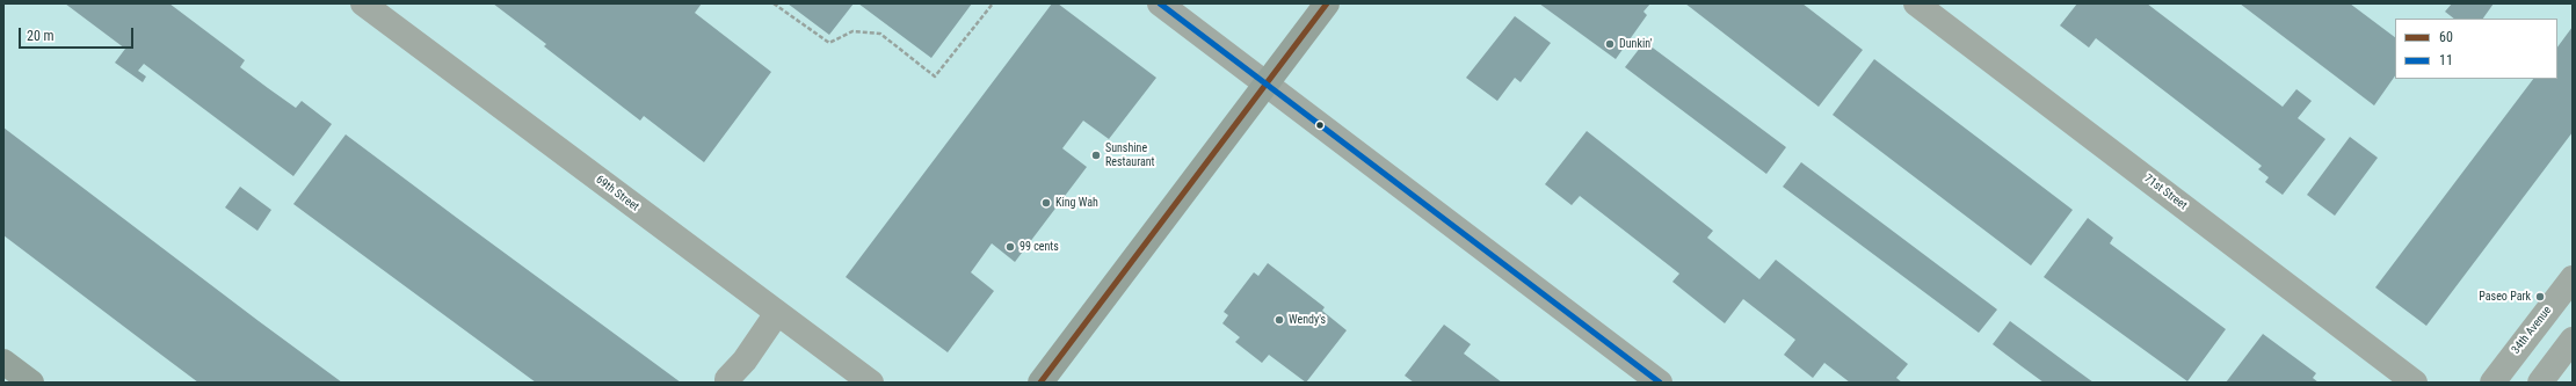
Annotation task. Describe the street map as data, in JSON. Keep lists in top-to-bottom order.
{
  "streets": {
    "street": ["71st Street", "69th Street", "34th Avenue"]
  },
  "places": [
    "Dunkin'",
    "Sunshine Restaurant",
    "King Wah",
    "99 cents",
    "Paseo Park",
    "Wendy's"
  ],
  "lines": ["transit line 60", "transit line 11"],
  "legend": ["60", "11"],
  "scale_bar": "20 m"
}
